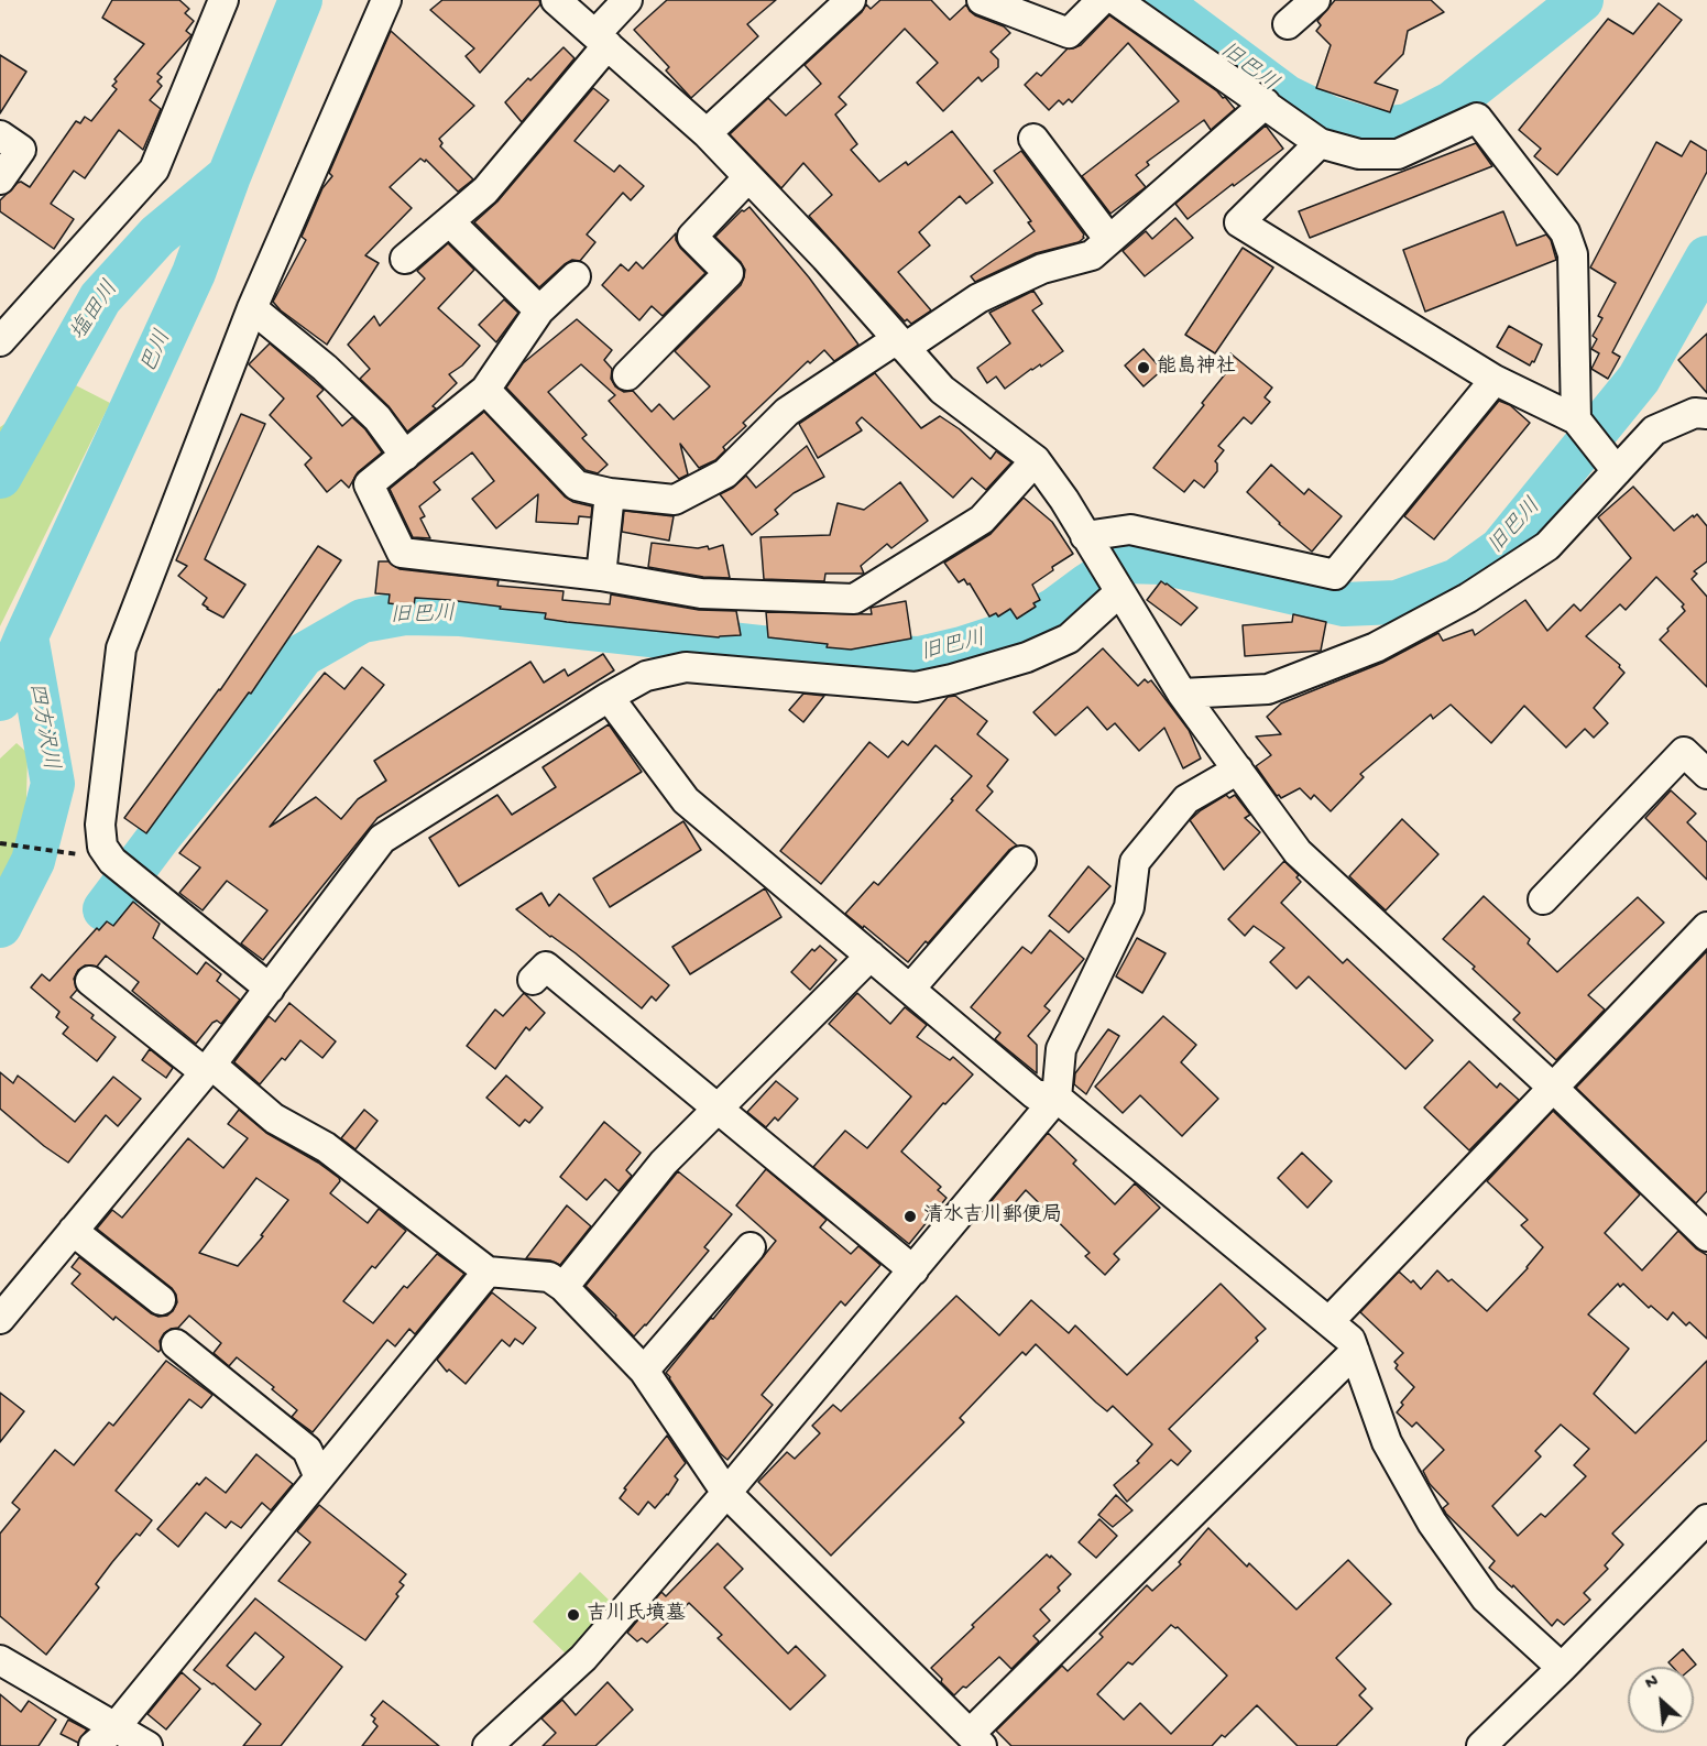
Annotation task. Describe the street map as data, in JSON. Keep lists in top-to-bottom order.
{
  "water": [
    "旧巴川",
    "塩田川",
    "巴川",
    "四方沢川"
  ],
  "places": ["能島神社", "清水吉川郵便局", "吉川氏墳墓"],
  "north": "top left"
}
